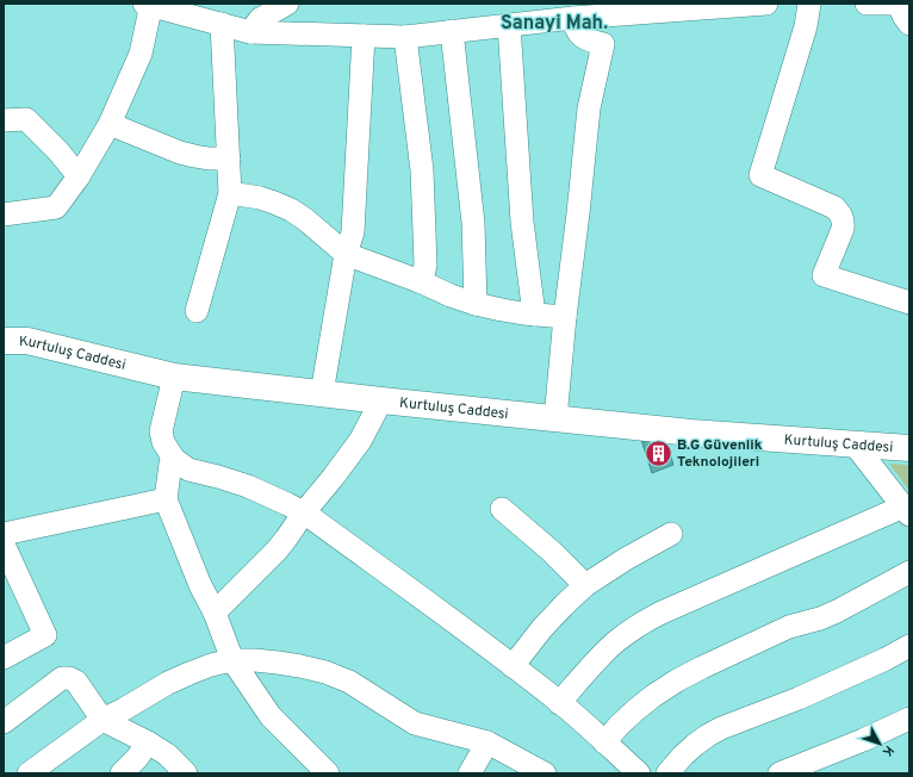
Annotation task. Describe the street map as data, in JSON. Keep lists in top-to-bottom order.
{
  "streets": {
    "main road": ["Kurtuluş Caddesi"]
  },
  "districts": ["Sanayi Mah."],
  "places": {
    "building": ["B.G Güvenlik Teknolojileri"]
  },
  "north": "bottom right"
}
